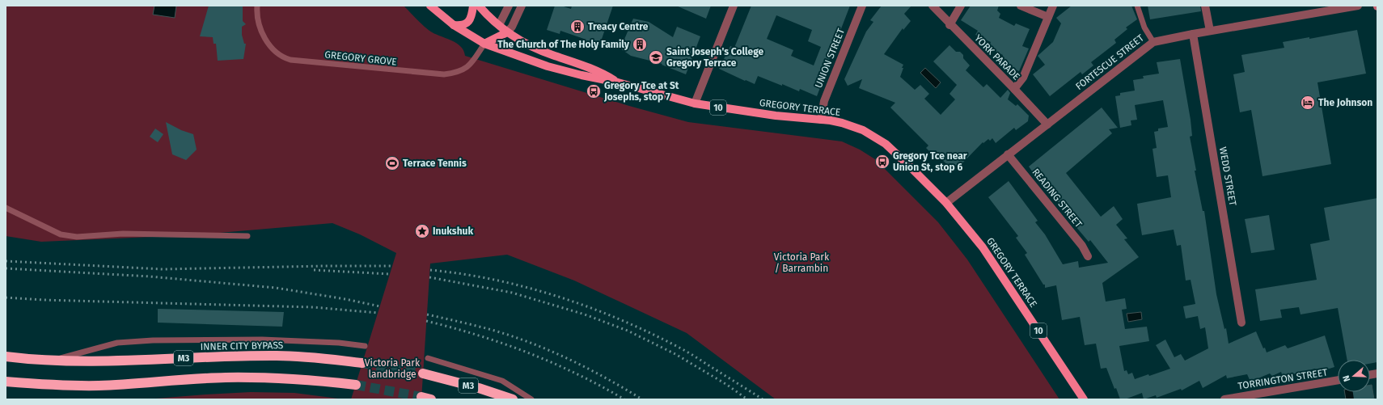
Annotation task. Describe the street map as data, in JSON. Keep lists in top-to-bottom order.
{
  "streets": {
    "highway": ["INNER CITY BYPASS", "M3"],
    "main road": ["10", "GREGORY TERRACE"],
    "street": [
      "YORK PARADE",
      "UNION STREET",
      "FORTESCUE STREET",
      "WEDD STREET",
      "READING STREET",
      "TORRINGTON STREET"
    ],
    "lane": ["GREGORY GROVE"]
  },
  "crossings": [
    ["YORK PARADE", "FORTESCUE STREET"],
    ["GREGORY GROVE", "GREGORY TERRACE"],
    ["UNION STREET", "GREGORY TERRACE"],
    ["FORTESCUE STREET", "GREGORY TERRACE"],
    ["FORTESCUE STREET", "WEDD STREET"],
    ["FORTESCUE STREET", "READING STREET"]
  ],
  "parks": ["Victoria Park / Barrambin", "Victoria Park landbridge"],
  "places": {
    "building": ["Treacy Centre", "The Church of The Holy Family"],
    "school or university": ["Saint Joseph's College Gregory Terrace"],
    "bus stop": ["Gregory Tce at St Josephs, stop 7", "Gregory Tce near Union St, stop 6"],
    "hotel": ["The Johnson"],
    "sports": ["Terrace Tennis"],
    "place": ["Inukshuk"]
  },
  "north": "left"
}
